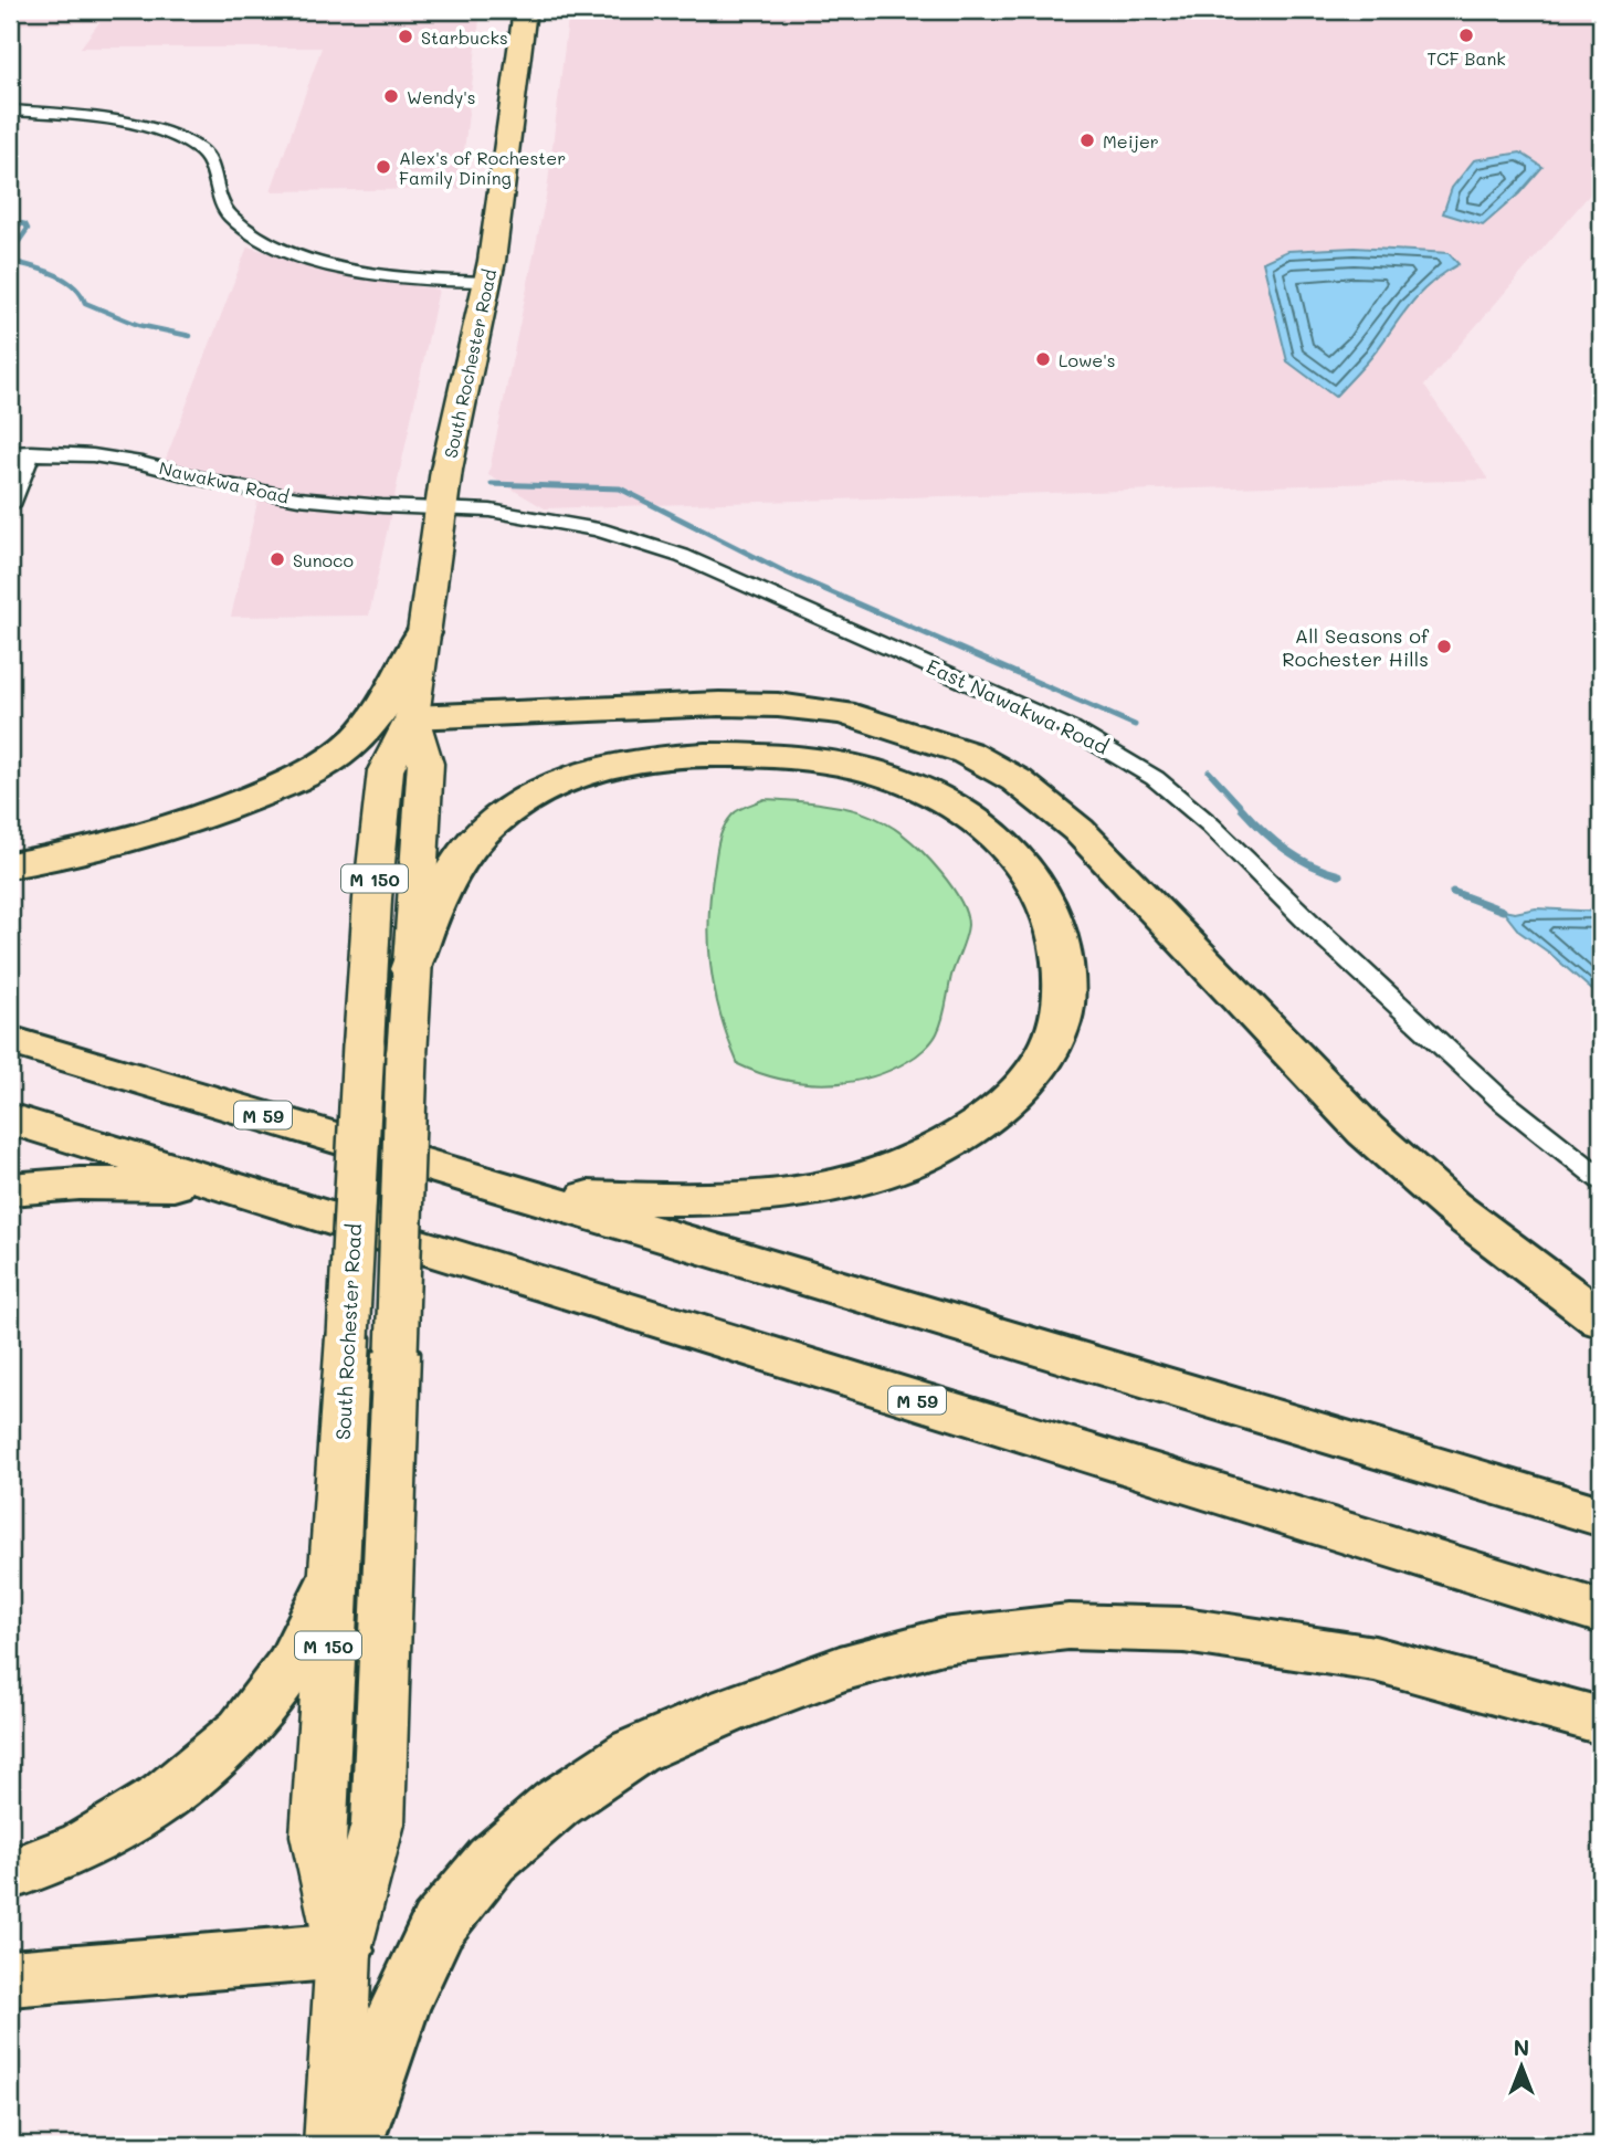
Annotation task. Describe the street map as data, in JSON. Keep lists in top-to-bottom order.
{
  "streets": {
    "highway": ["M 59"],
    "main road": ["South Rochester Road", "M 150"],
    "street": ["Nawakwa Road", "East Nawakwa Road"]
  },
  "crossings": [
    ["South Rochester Road", "Nawakwa Road"],
    ["South Rochester Road", "East Nawakwa Road"],
    ["Nawakwa Road", "East Nawakwa Road"]
  ],
  "places": [
    "TCF Bank",
    "Starbucks",
    "Wendy's",
    "Meijer",
    "Alex's of Rochester Family Dining",
    "Lowe's",
    "Sunoco",
    "All Seasons of Rochester Hills"
  ],
  "north": "top"
}
